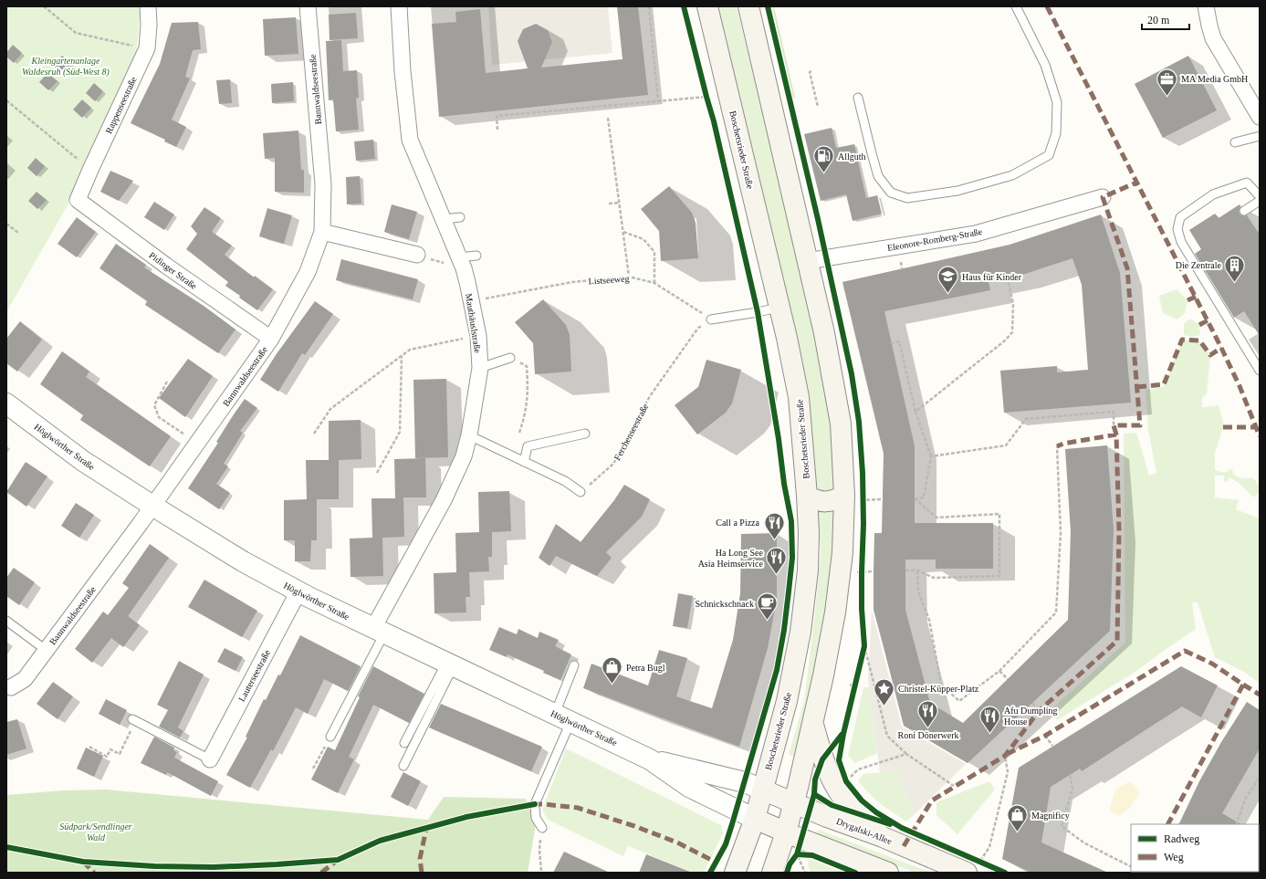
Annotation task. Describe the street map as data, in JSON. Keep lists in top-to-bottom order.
{
  "streets": {
    "main road": ["Boschetsrieder Straße", "Höglwörther Straße", "Drygalski-Allee"],
    "street": [
      "Bannwaldseestraße",
      "Rappenseestraße",
      "Eleonore-Romberg-Straße",
      "Pidinger Straße",
      "Mauthäuslstraße",
      "Lauterseestraße"
    ],
    "path": ["Listseeweg", "Ferchenseestraße"]
  },
  "crossings": [
    ["Bannwaldseestraße", "Pidinger Straße"],
    ["Bannwaldseestraße", "Höglwörther Straße"],
    ["Rappenseestraße", "Pidinger Straße"],
    ["Boschetsrieder Straße", "Höglwörther Straße"],
    ["Boschetsrieder Straße", "Drygalski-Allee"],
    ["Listseeweg", "Mauthäuslstraße"],
    ["Listseeweg", "Ferchenseestraße"],
    ["Mauthäuslstraße", "Höglwörther Straße"],
    ["Höglwörther Straße", "Lauterseestraße"],
    ["Höglwörther Straße", "Drygalski-Allee"]
  ],
  "parks": ["Kleingartenanlage Waldesruh (Süd-West 8)", "Südpark/Sendlinger Wald"],
  "places": {
    "office": ["MA Media GmbH"],
    "fuel station": ["Allguth"],
    "building": ["Die Zentrale"],
    "school or university": ["Haus für Kinder"],
    "restaurant": [
      "Call a Pizza",
      "Ha Long See Asia Heimservice",
      "Roni Dönerwerk",
      "Afu Dumpling House"
    ],
    "cafe": ["Schnickschnack"],
    "shop": ["Petra Bugl", "Magnificy"],
    "place": ["Christel-Küpper-Platz"]
  },
  "legend": ["Radweg", "Weg"],
  "scale_bar": "20 m"
}
